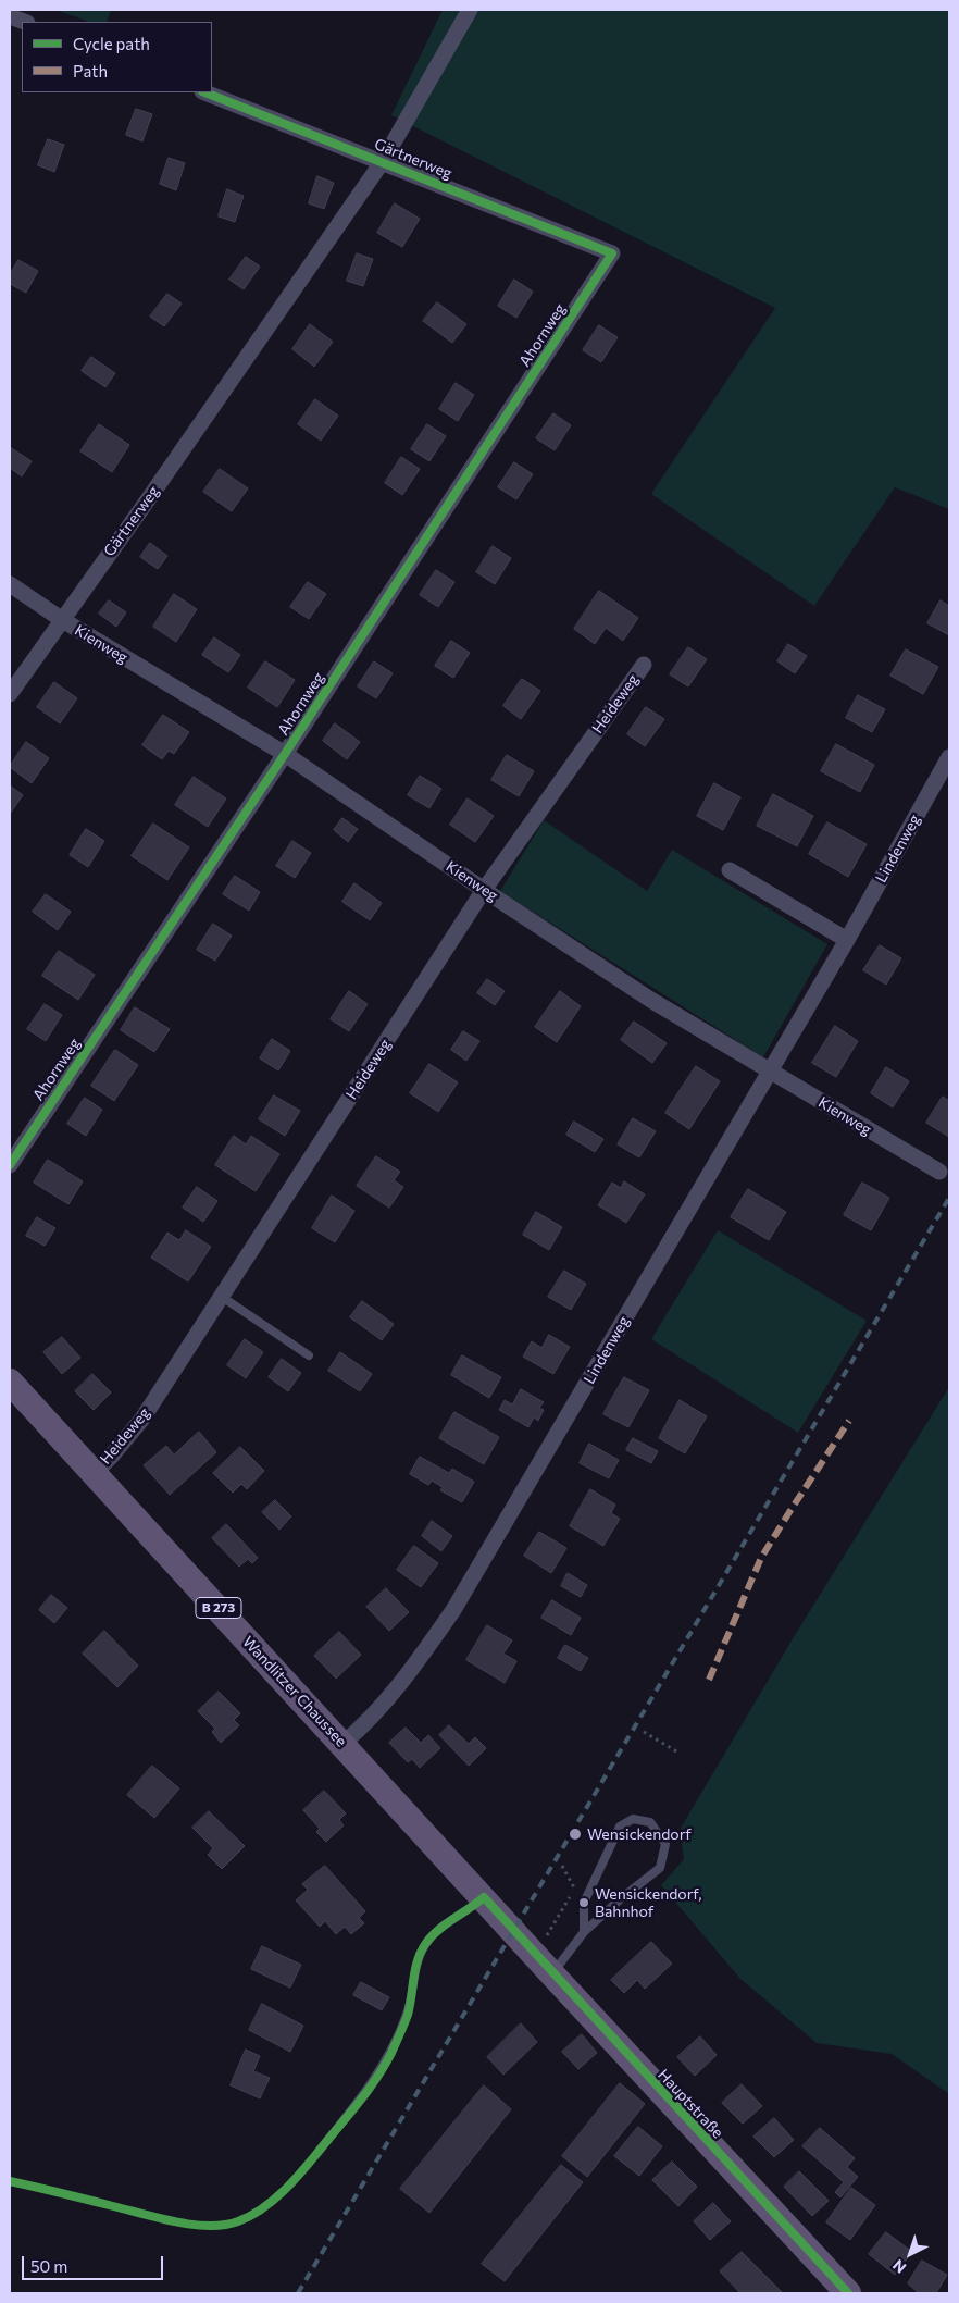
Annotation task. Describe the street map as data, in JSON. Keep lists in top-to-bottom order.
{
  "streets": {
    "main road": ["B 273", "Wandlitzer Chaussee", "Hauptstraße"],
    "street": [
      "Gärtnerweg",
      "Ahornweg",
      "Kienweg",
      "Heideweg",
      "Lindenweg"
    ]
  },
  "crossings": [
    ["Gärtnerweg", "Ahornweg"],
    ["Gärtnerweg", "Kienweg"],
    ["Ahornweg", "Kienweg"],
    ["Kienweg", "Heideweg"],
    ["Kienweg", "Lindenweg"],
    ["Heideweg", "Wandlitzer Chaussee"],
    ["Lindenweg", "Wandlitzer Chaussee"],
    ["Wandlitzer Chaussee", "Hauptstraße"]
  ],
  "places": ["Wensickendorf", "Wensickendorf, Bahnhof"],
  "legend": ["Cycle path", "Path"],
  "scale_bar": "50 m",
  "north": "bottom left"
}
